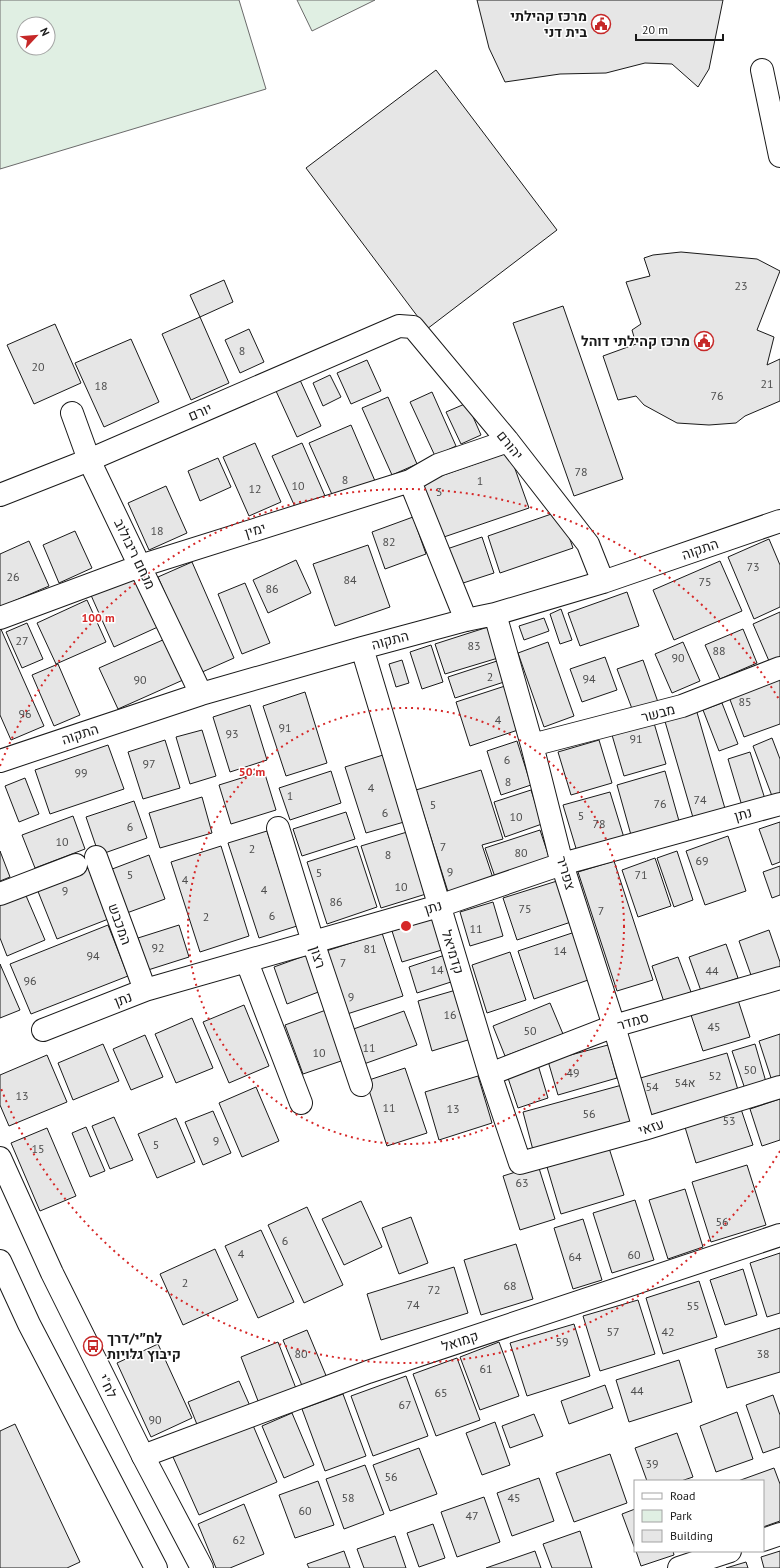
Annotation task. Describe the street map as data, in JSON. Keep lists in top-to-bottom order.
{
  "streets": {
    "street": [
      "יורם",
      "יהורם",
      "ימין",
      "התקוה",
      "מנחם ריבולוב",
      "מבשר",
      "נתן",
      "צפריר",
      "המכבש",
      "קדמיאל",
      "רצון",
      "סמדר",
      "עזאי",
      "קמואל",
      "לח\"י"
    ]
  },
  "crossings": [
    ["יורם", "יהורם"],
    ["יורם", "מנחם ריבולוב"],
    ["יהורם", "ימין"],
    ["יהורם", "התקוה"],
    ["ימין", "מנחם ריבולוב"],
    ["התקוה", "מנחם ריבולוב"],
    ["התקוה", "צפריר"],
    ["התקוה", "קדמיאל"],
    ["מבשר", "צפריר"],
    ["נתן", "צפריר"],
    ["נתן", "המכבש"],
    ["נתן", "קדמיאל"],
    ["נתן", "רצון"],
    ["צפריר", "סמדר"],
    ["צפריר", "עזאי"],
    ["קדמיאל", "סמדר"],
    ["קדמיאל", "עזאי"],
    ["קמואל", "לח\"י"]
  ],
  "places": {
    "public building": ["מרכז קהילתי בית דני", "מרכז קהילתי דוהל"],
    "bus stop": ["לח״י/דרך קיבוץ גלויות"]
  },
  "house_numbers": [
    "23",
    "8",
    "20",
    "21",
    "18",
    "76",
    "78",
    "8",
    "1",
    "10",
    "12",
    "3",
    "18",
    "82",
    "73",
    "26",
    "84",
    "75",
    "86",
    "27",
    "83",
    "88",
    "90",
    "2",
    "94",
    "90",
    "85",
    "96",
    "4",
    "91",
    "93",
    "91",
    "6",
    "97",
    "99",
    "8",
    "4",
    "1",
    "74",
    "76",
    "5",
    "6",
    "5",
    "10",
    "78",
    "6",
    "10",
    "7",
    "2",
    "80",
    "8",
    "69",
    "9",
    "5",
    "5",
    "71",
    "4",
    "10",
    "4",
    "9",
    "86",
    "75",
    "7",
    "6",
    "2",
    "11",
    "92",
    "81",
    "14",
    "94",
    "7",
    "14",
    "44",
    "96",
    "9",
    "16",
    "45",
    "50",
    "11",
    "10",
    "50",
    "49",
    "52",
    "54א",
    "54",
    "13",
    "11",
    "13",
    "56",
    "53",
    "9",
    "5",
    "15",
    "63",
    "56",
    "6",
    "4",
    "60",
    "64",
    "2",
    "68",
    "72",
    "74",
    "55",
    "57",
    "42",
    "59",
    "80",
    "38",
    "61",
    "44",
    "65",
    "67",
    "90",
    "39",
    "56",
    "58",
    "45",
    "60",
    "47",
    "62"
  ],
  "legend": ["Road", "Park", "Building"],
  "scale_bar": "20 m",
  "north": "top right",
  "rings": ["100 m", "50 m"]
}
